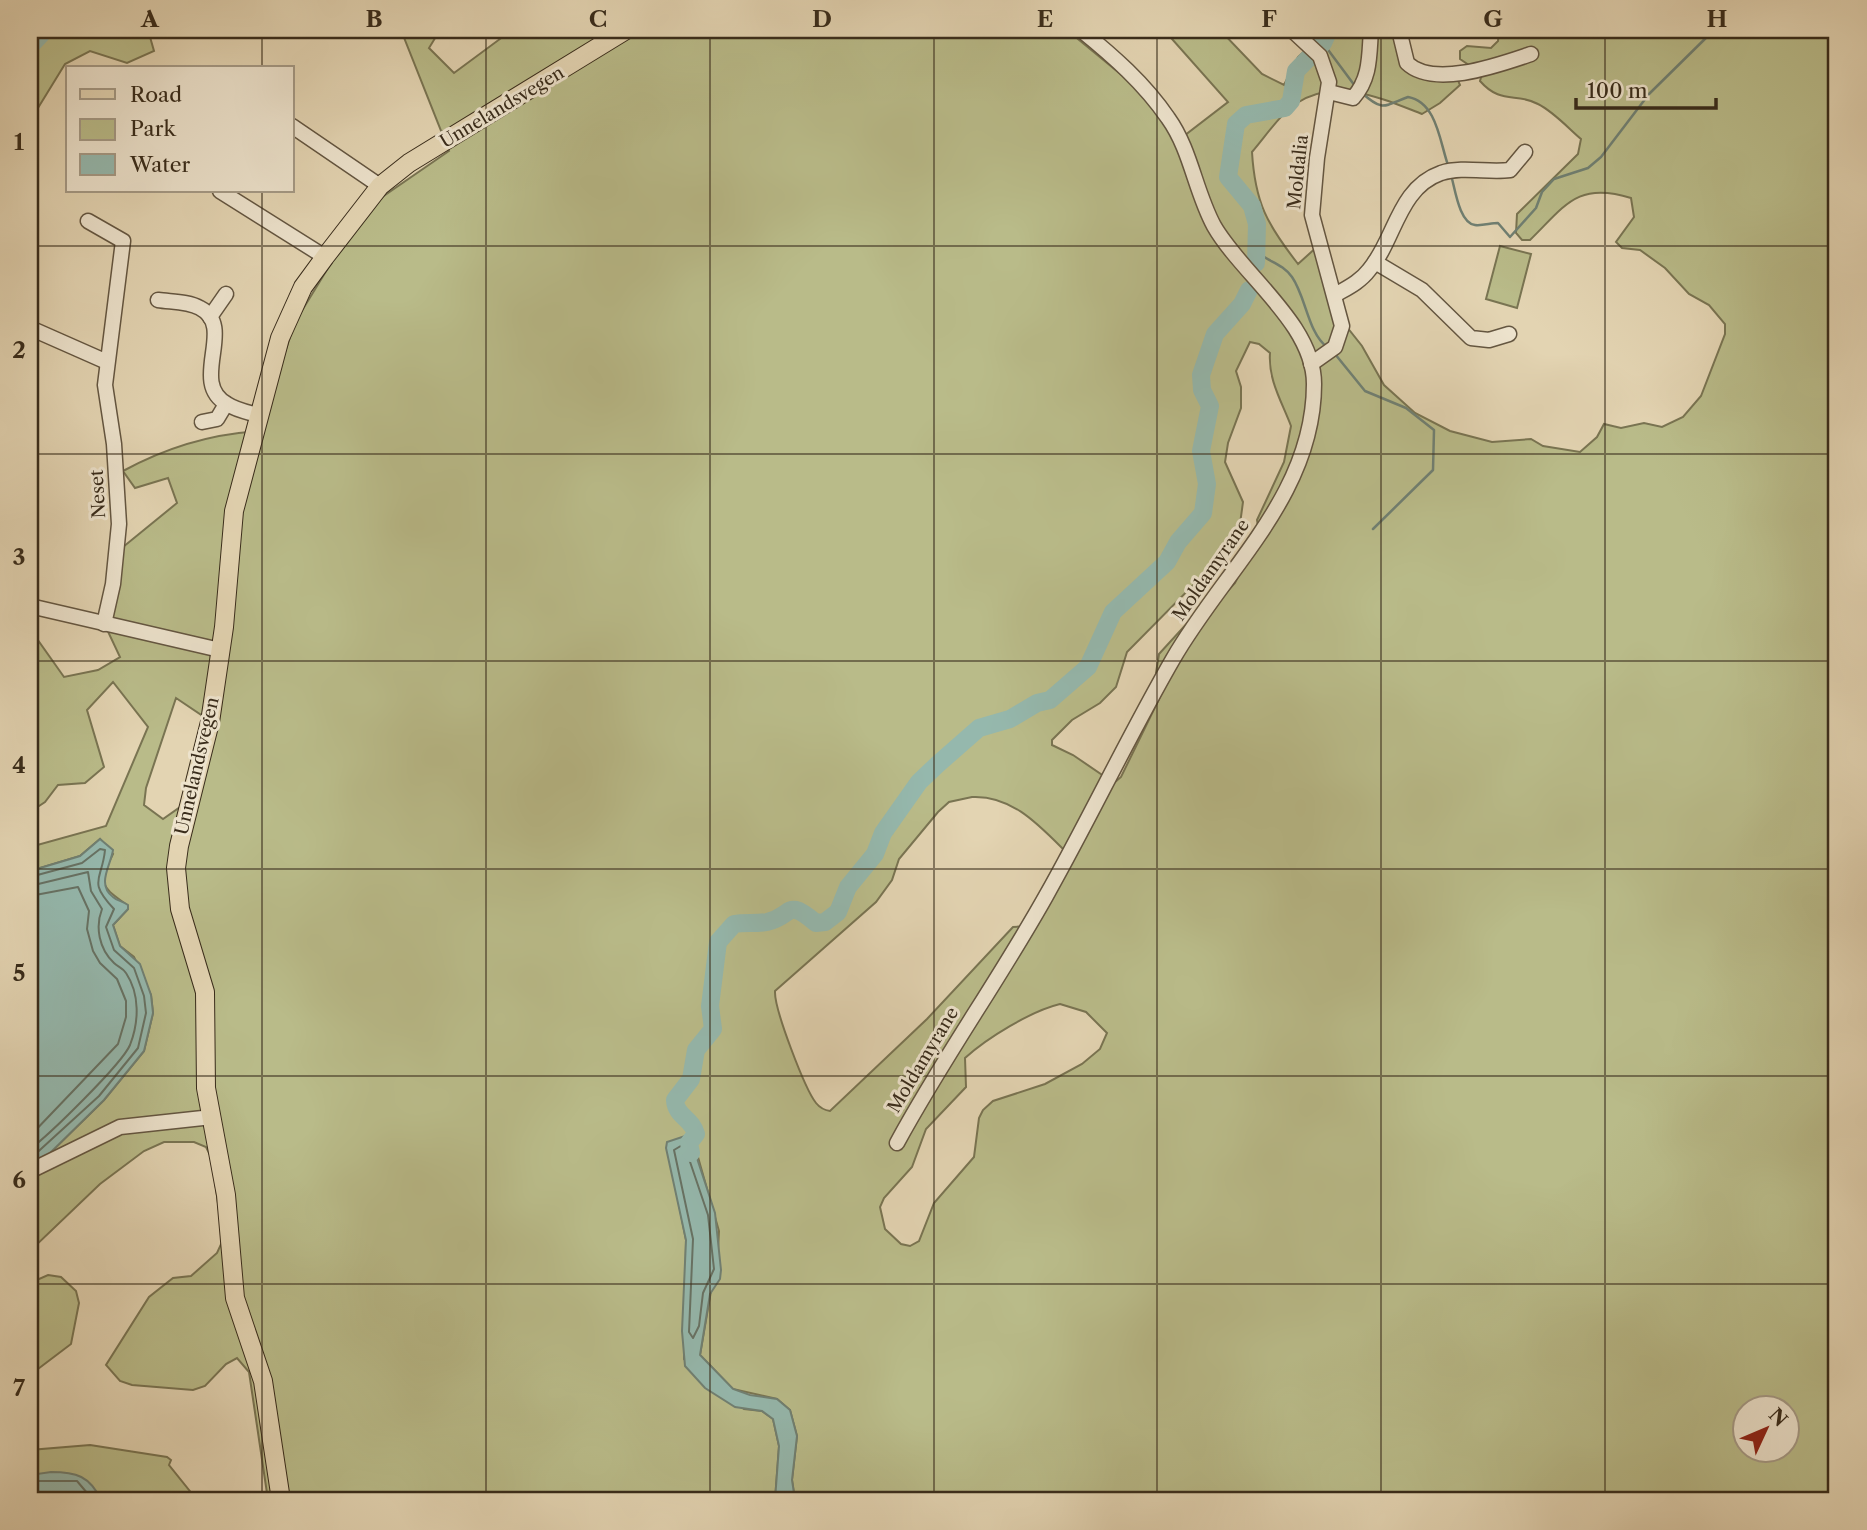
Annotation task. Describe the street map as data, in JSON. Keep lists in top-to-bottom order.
{
  "streets": {
    "main road": ["Unnelandsvegen"],
    "street": ["Moldalia", "Neset", "Moldamyrane"]
  },
  "crossings": [
    ["Moldalia", "Moldamyrane"]
  ],
  "legend": ["Road", "Park", "Water"],
  "scale_bar": "100 m",
  "north": "top right",
  "grid": {
    "columns": [
      "A",
      "B",
      "C",
      "D",
      "E",
      "F",
      "G",
      "H"
    ],
    "rows": [
      "1",
      "2",
      "3",
      "4",
      "5",
      "6",
      "7"
    ]
  }
}
